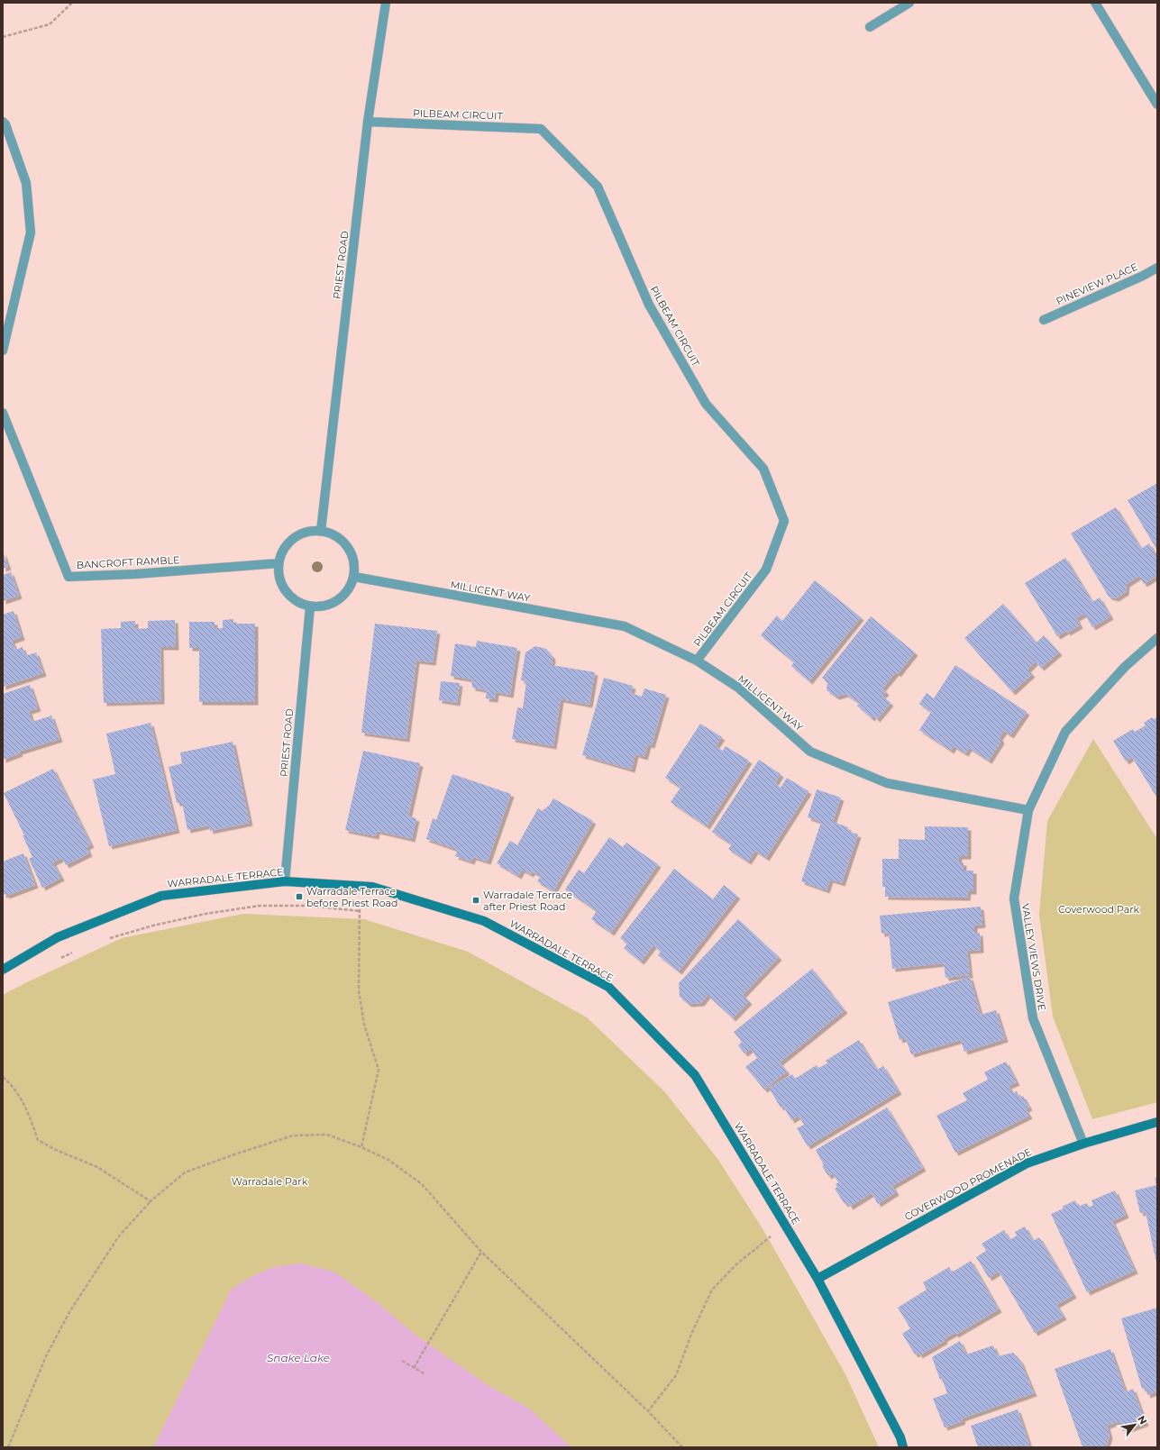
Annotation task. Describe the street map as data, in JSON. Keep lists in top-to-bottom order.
{
  "streets": {
    "street": [
      "PILBEAM CIRCUIT",
      "PRIEST ROAD",
      "PINEVIEW PLACE",
      "BANCROFT RAMBLE",
      "MILLICENT WAY",
      "WARRADALE TERRACE",
      "VALLEY VIEWS DRIVE",
      "COVERWOOD PROMENADE"
    ]
  },
  "crossings": [
    ["PILBEAM CIRCUIT", "PRIEST ROAD"],
    ["PILBEAM CIRCUIT", "MILLICENT WAY"],
    ["PRIEST ROAD", "BANCROFT RAMBLE"],
    ["PRIEST ROAD", "MILLICENT WAY"],
    ["PRIEST ROAD", "WARRADALE TERRACE"],
    ["BANCROFT RAMBLE", "MILLICENT WAY"],
    ["MILLICENT WAY", "VALLEY VIEWS DRIVE"],
    ["WARRADALE TERRACE", "COVERWOOD PROMENADE"],
    ["VALLEY VIEWS DRIVE", "COVERWOOD PROMENADE"]
  ],
  "water": ["Snake Lake"],
  "parks": ["Coverwood Park", "Warradale Park"],
  "places": {
    "transit": ["Warradale Terrace before Priest Road", "Warradale Terrace after Priest Road"]
  },
  "north": "top right"
}
